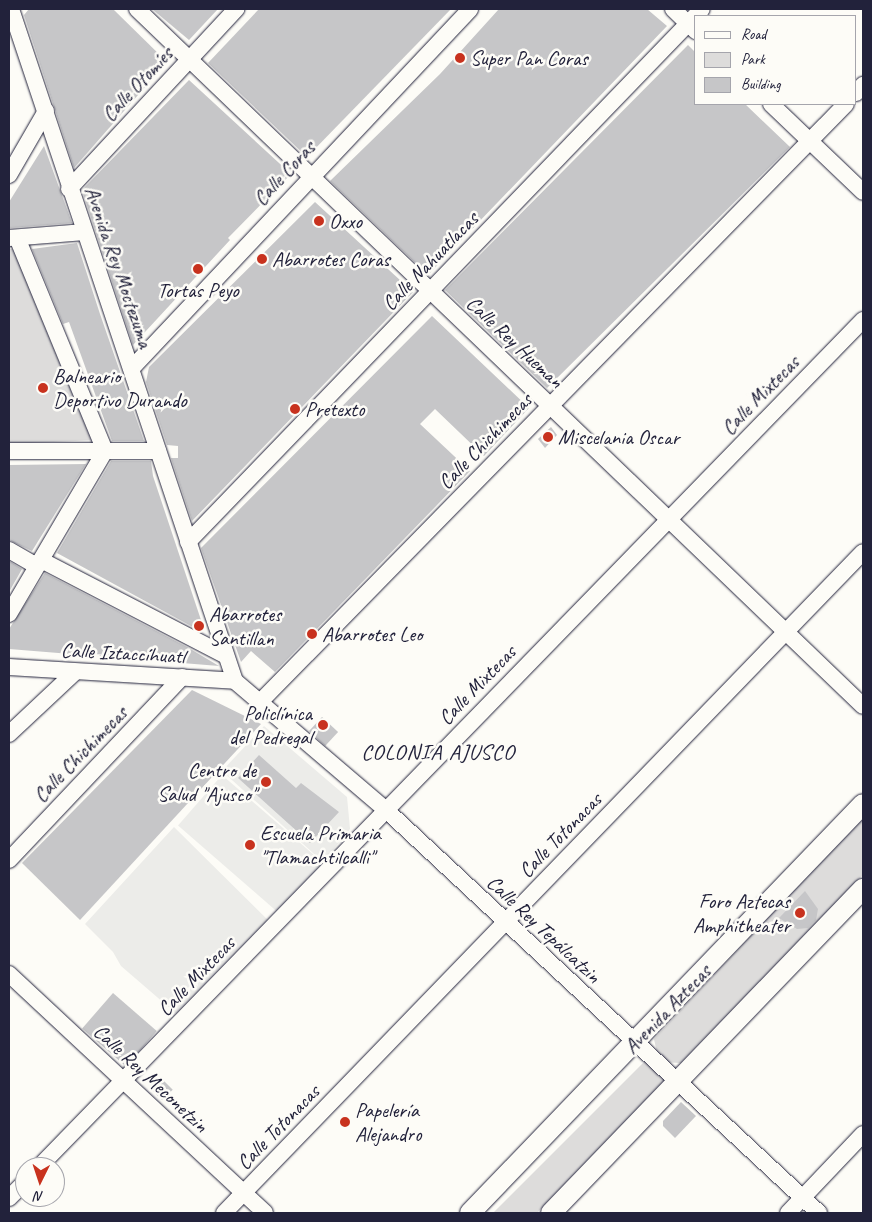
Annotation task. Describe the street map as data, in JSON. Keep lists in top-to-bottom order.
{
  "streets": {
    "main road": ["Avenida Aztecas"],
    "street": [
      "Calle Otomíes",
      "Calle Coras",
      "Calle Nahuatlacas",
      "Avenida Rey Moctezuma",
      "Calle Rey Hueman",
      "Calle Mixtecas",
      "Calle Chichimecas",
      "Calle Iztaccíhuatl",
      "Calle Totonacas",
      "Calle Rey Tepálcatzin",
      "Calle Rey Meconetzin"
    ]
  },
  "crossings": [
    ["Calle Otomíes", "Avenida Rey Moctezuma"],
    ["Calle Otomíes", "Calle Rey Hueman"],
    ["Calle Coras", "Avenida Rey Moctezuma"],
    ["Calle Coras", "Calle Rey Hueman"],
    ["Calle Nahuatlacas", "Avenida Rey Moctezuma"],
    ["Calle Nahuatlacas", "Calle Rey Hueman"],
    ["Avenida Rey Moctezuma", "Calle Iztaccíhuatl"],
    ["Avenida Rey Moctezuma", "Calle Rey Tepálcatzin"],
    ["Calle Rey Hueman", "Calle Mixtecas"],
    ["Calle Rey Hueman", "Calle Chichimecas"],
    ["Calle Rey Hueman", "Calle Totonacas"],
    ["Calle Mixtecas", "Calle Rey Tepálcatzin"],
    ["Calle Mixtecas", "Calle Rey Meconetzin"],
    ["Calle Chichimecas", "Calle Iztaccíhuatl"],
    ["Calle Chichimecas", "Calle Rey Tepálcatzin"],
    ["Calle Iztaccíhuatl", "Calle Rey Tepálcatzin"],
    ["Calle Totonacas", "Calle Rey Tepálcatzin"],
    ["Calle Totonacas", "Calle Rey Meconetzin"],
    ["Calle Rey Tepálcatzin", "Avenida Aztecas"]
  ],
  "districts": ["COLONIA AJUSCO"],
  "places": [
    "Super Pan Coras",
    "Oxxo",
    "Abarrotes Coras",
    "Tortas Peyo",
    "Balneario Deportivo Durando",
    "Pretexto",
    "Miscelania Oscar",
    "Abarrotes Santillan",
    "Abarrotes Leo",
    "Policlínica del Pedregal",
    "Centro de Salud \"Ajusco\"",
    "Escuela Primaria \"Tlamachtilcalli\"",
    "Foro Aztecas Amphitheater",
    "Papelería Alejandro"
  ],
  "legend": ["Road", "Park", "Building"],
  "north": "bottom"
}
